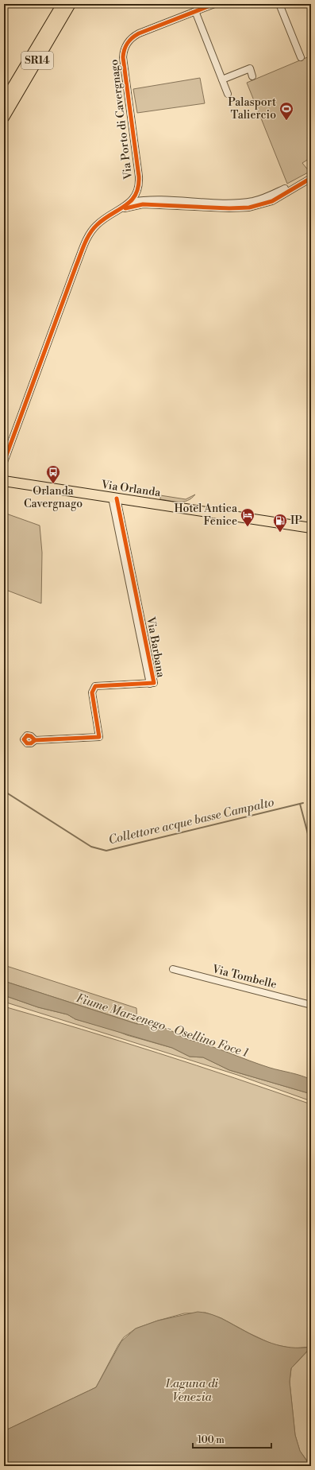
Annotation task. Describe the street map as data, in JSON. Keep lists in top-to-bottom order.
{
  "streets": {
    "main road": ["SR14", "Via Orlanda"],
    "street": ["Via Porto di Cavergnago", "Via Barbana", "Via Tombelle"]
  },
  "crossings": [
    ["Via Orlanda", "Via Barbana"]
  ],
  "water": ["Collettore acque basse Campalto", "Fiume Marzenego - Osellino Foce 1", "Laguna di Venezia"],
  "places": {
    "sports": ["Palasport Taliercio"],
    "bus stop": ["Orlanda Cavergnago"],
    "hotel": ["Hotel Antica Fenice"],
    "fuel station": ["IP"]
  },
  "scale_bar": "100 m"
}
